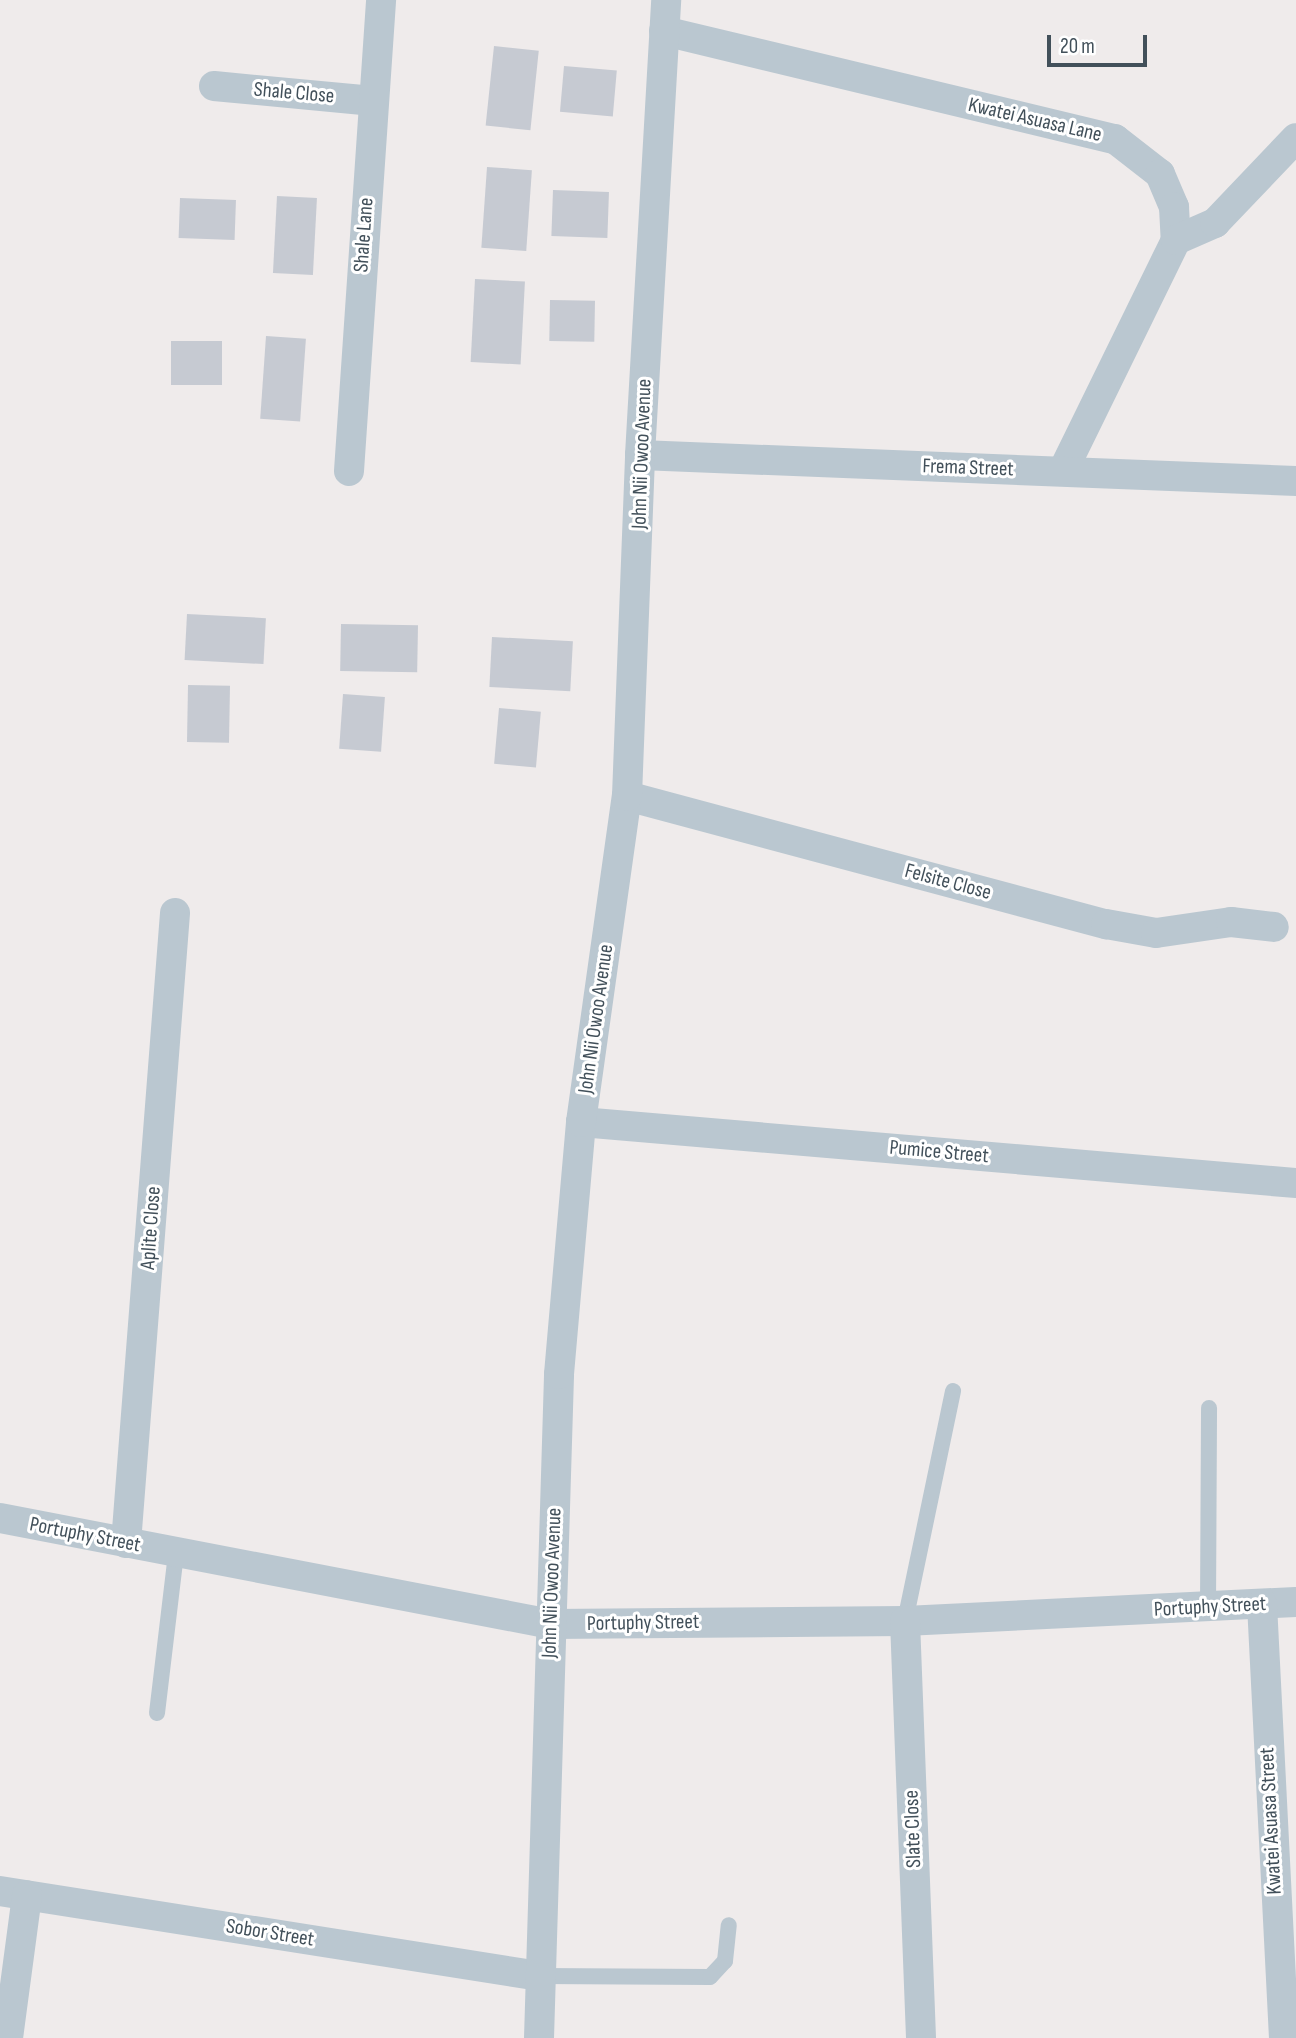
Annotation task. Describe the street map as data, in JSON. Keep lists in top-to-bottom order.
{
  "streets": {
    "street": [
      "Shale Close",
      "Kwatei Asuasa Lane",
      "Shale Lane",
      "John Nii Owoo Avenue",
      "Frema Street",
      "Felsite Close",
      "Pumice Street",
      "Aplite Close",
      "Portuphy Street",
      "Kwatei Asuasa Street",
      "Slate Close",
      "Sobor Street"
    ]
  },
  "crossings": [
    ["Shale Close", "Shale Lane"],
    ["Kwatei Asuasa Lane", "John Nii Owoo Avenue"],
    ["John Nii Owoo Avenue", "Frema Street"],
    ["John Nii Owoo Avenue", "Felsite Close"],
    ["John Nii Owoo Avenue", "Pumice Street"],
    ["John Nii Owoo Avenue", "Portuphy Street"],
    ["John Nii Owoo Avenue", "Sobor Street"],
    ["Aplite Close", "Portuphy Street"],
    ["Portuphy Street", "Kwatei Asuasa Street"],
    ["Portuphy Street", "Slate Close"]
  ],
  "scale_bar": "20 m"
}
